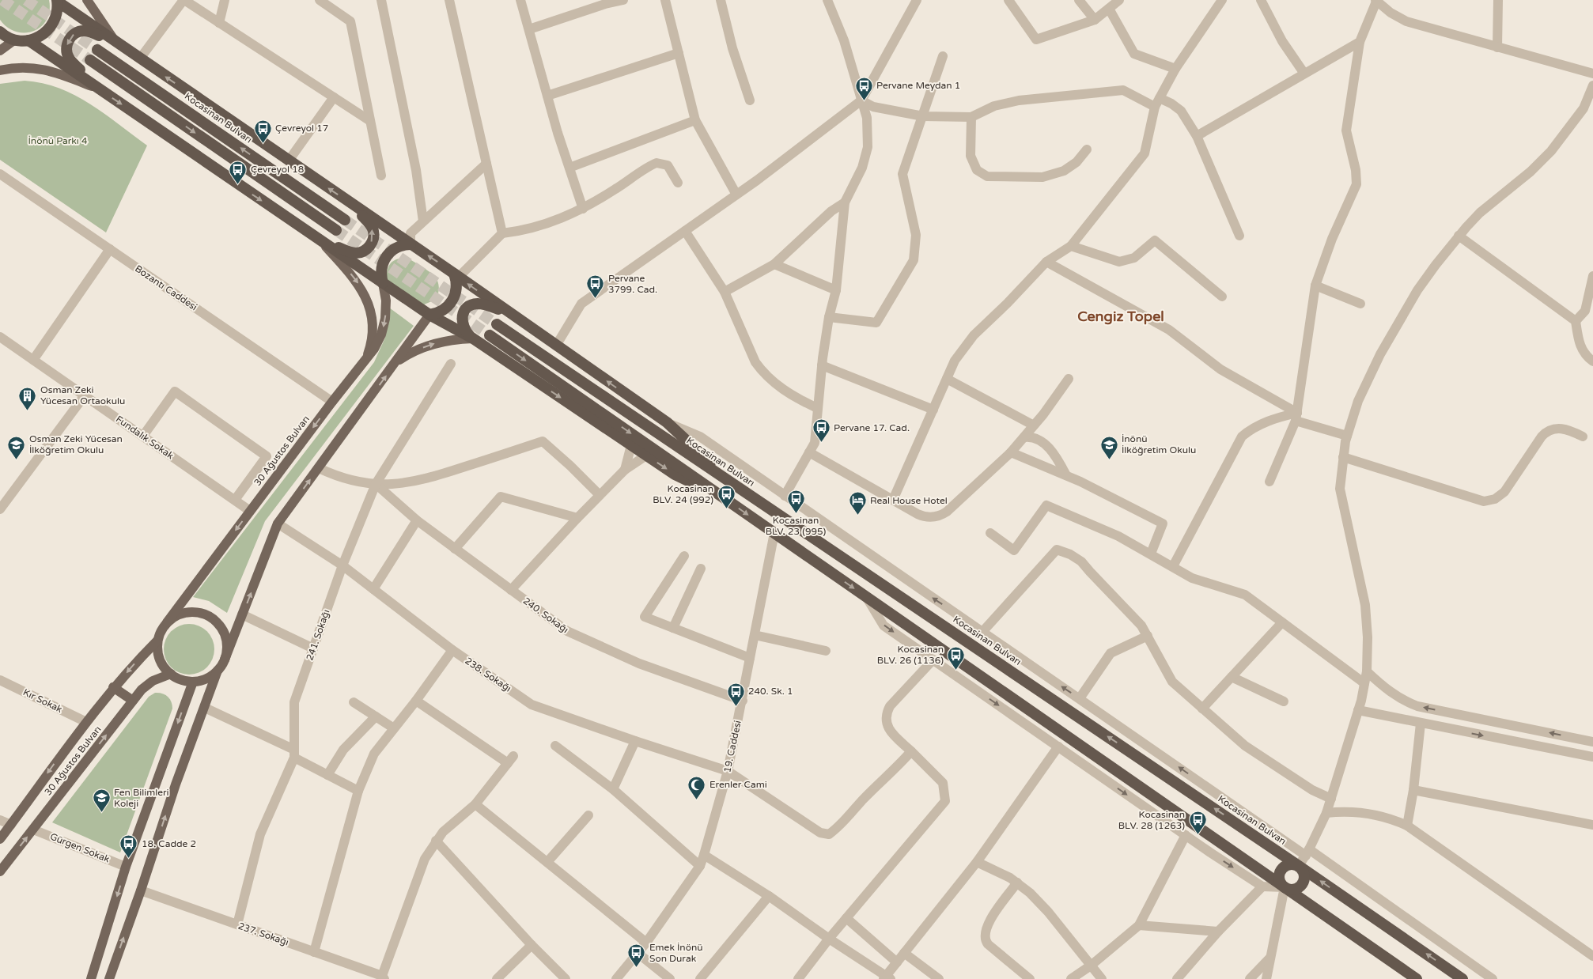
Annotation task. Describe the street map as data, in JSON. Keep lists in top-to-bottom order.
{
  "streets": {
    "highway": ["Kocasinan Bulvarı"],
    "main road": ["30 Ağustos Bulvarı"],
    "street": [
      "Bozantı Caddesi",
      "Fundalık Sokak",
      "240. Sokağı",
      "241. Sokağı",
      "238. Sokağı",
      "Kır Sokak",
      "19. Caddesi",
      "Gürgen Sokak",
      "237. Sokağı"
    ]
  },
  "crossings": [
    ["Bozantı Caddesi", "30 Ağustos Bulvarı"],
    ["Fundalık Sokak", "30 Ağustos Bulvarı"],
    ["30 Ağustos Bulvarı", "Kır Sokak"],
    ["30 Ağustos Bulvarı", "Gürgen Sokak"],
    ["240. Sokağı", "241. Sokağı"],
    ["240. Sokağı", "19. Caddesi"],
    ["241. Sokağı", "238. Sokağı"],
    ["241. Sokağı", "237. Sokağı"],
    ["238. Sokağı", "19. Caddesi"]
  ],
  "districts": ["Cengiz Topel"],
  "parks": ["İnönü Parkı 4"],
  "places": {
    "bus stop": [
      "Pervane Meydan 1",
      "Çevreyol 17",
      "Çevreyol 18",
      "Pervane 3799. Cad.",
      "Pervane 17. Cad.",
      "Kocasinan BLV. 24 (992)",
      "Kocasinan BLV. 23 (995)",
      "Kocasinan BLV. 26 (1136)",
      "240. Sk. 1",
      "Kocasinan BLV. 28 (1263)",
      "18. Cadde 2",
      "Emek İnönü Son Durak"
    ],
    "building": ["Osman Zeki Yücesan Ortaokulu"],
    "school or university": ["Osman Zeki Yücesan İlköğretim Okulu", "İnönü İlköğretim Okulu", "Fen Bilimleri Koleji"],
    "hotel": ["Real House Hotel"],
    "mosque": ["Erenler Cami"]
  }
}
